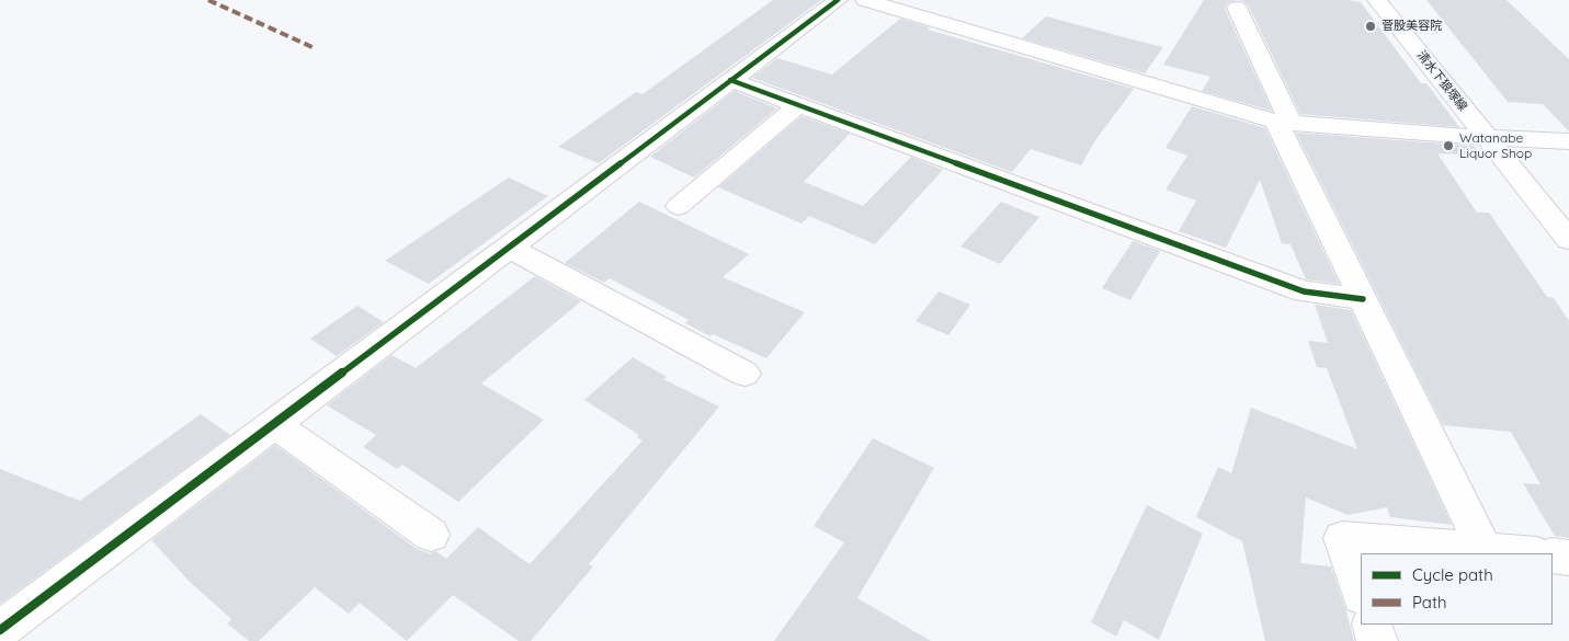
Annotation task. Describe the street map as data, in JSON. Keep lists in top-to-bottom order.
{
  "streets": {
    "street": ["清水下狼塚線"]
  },
  "places": ["菅股美容院", "Watanabe Liquor Shop"],
  "legend": ["Cycle path", "Path"]
}
